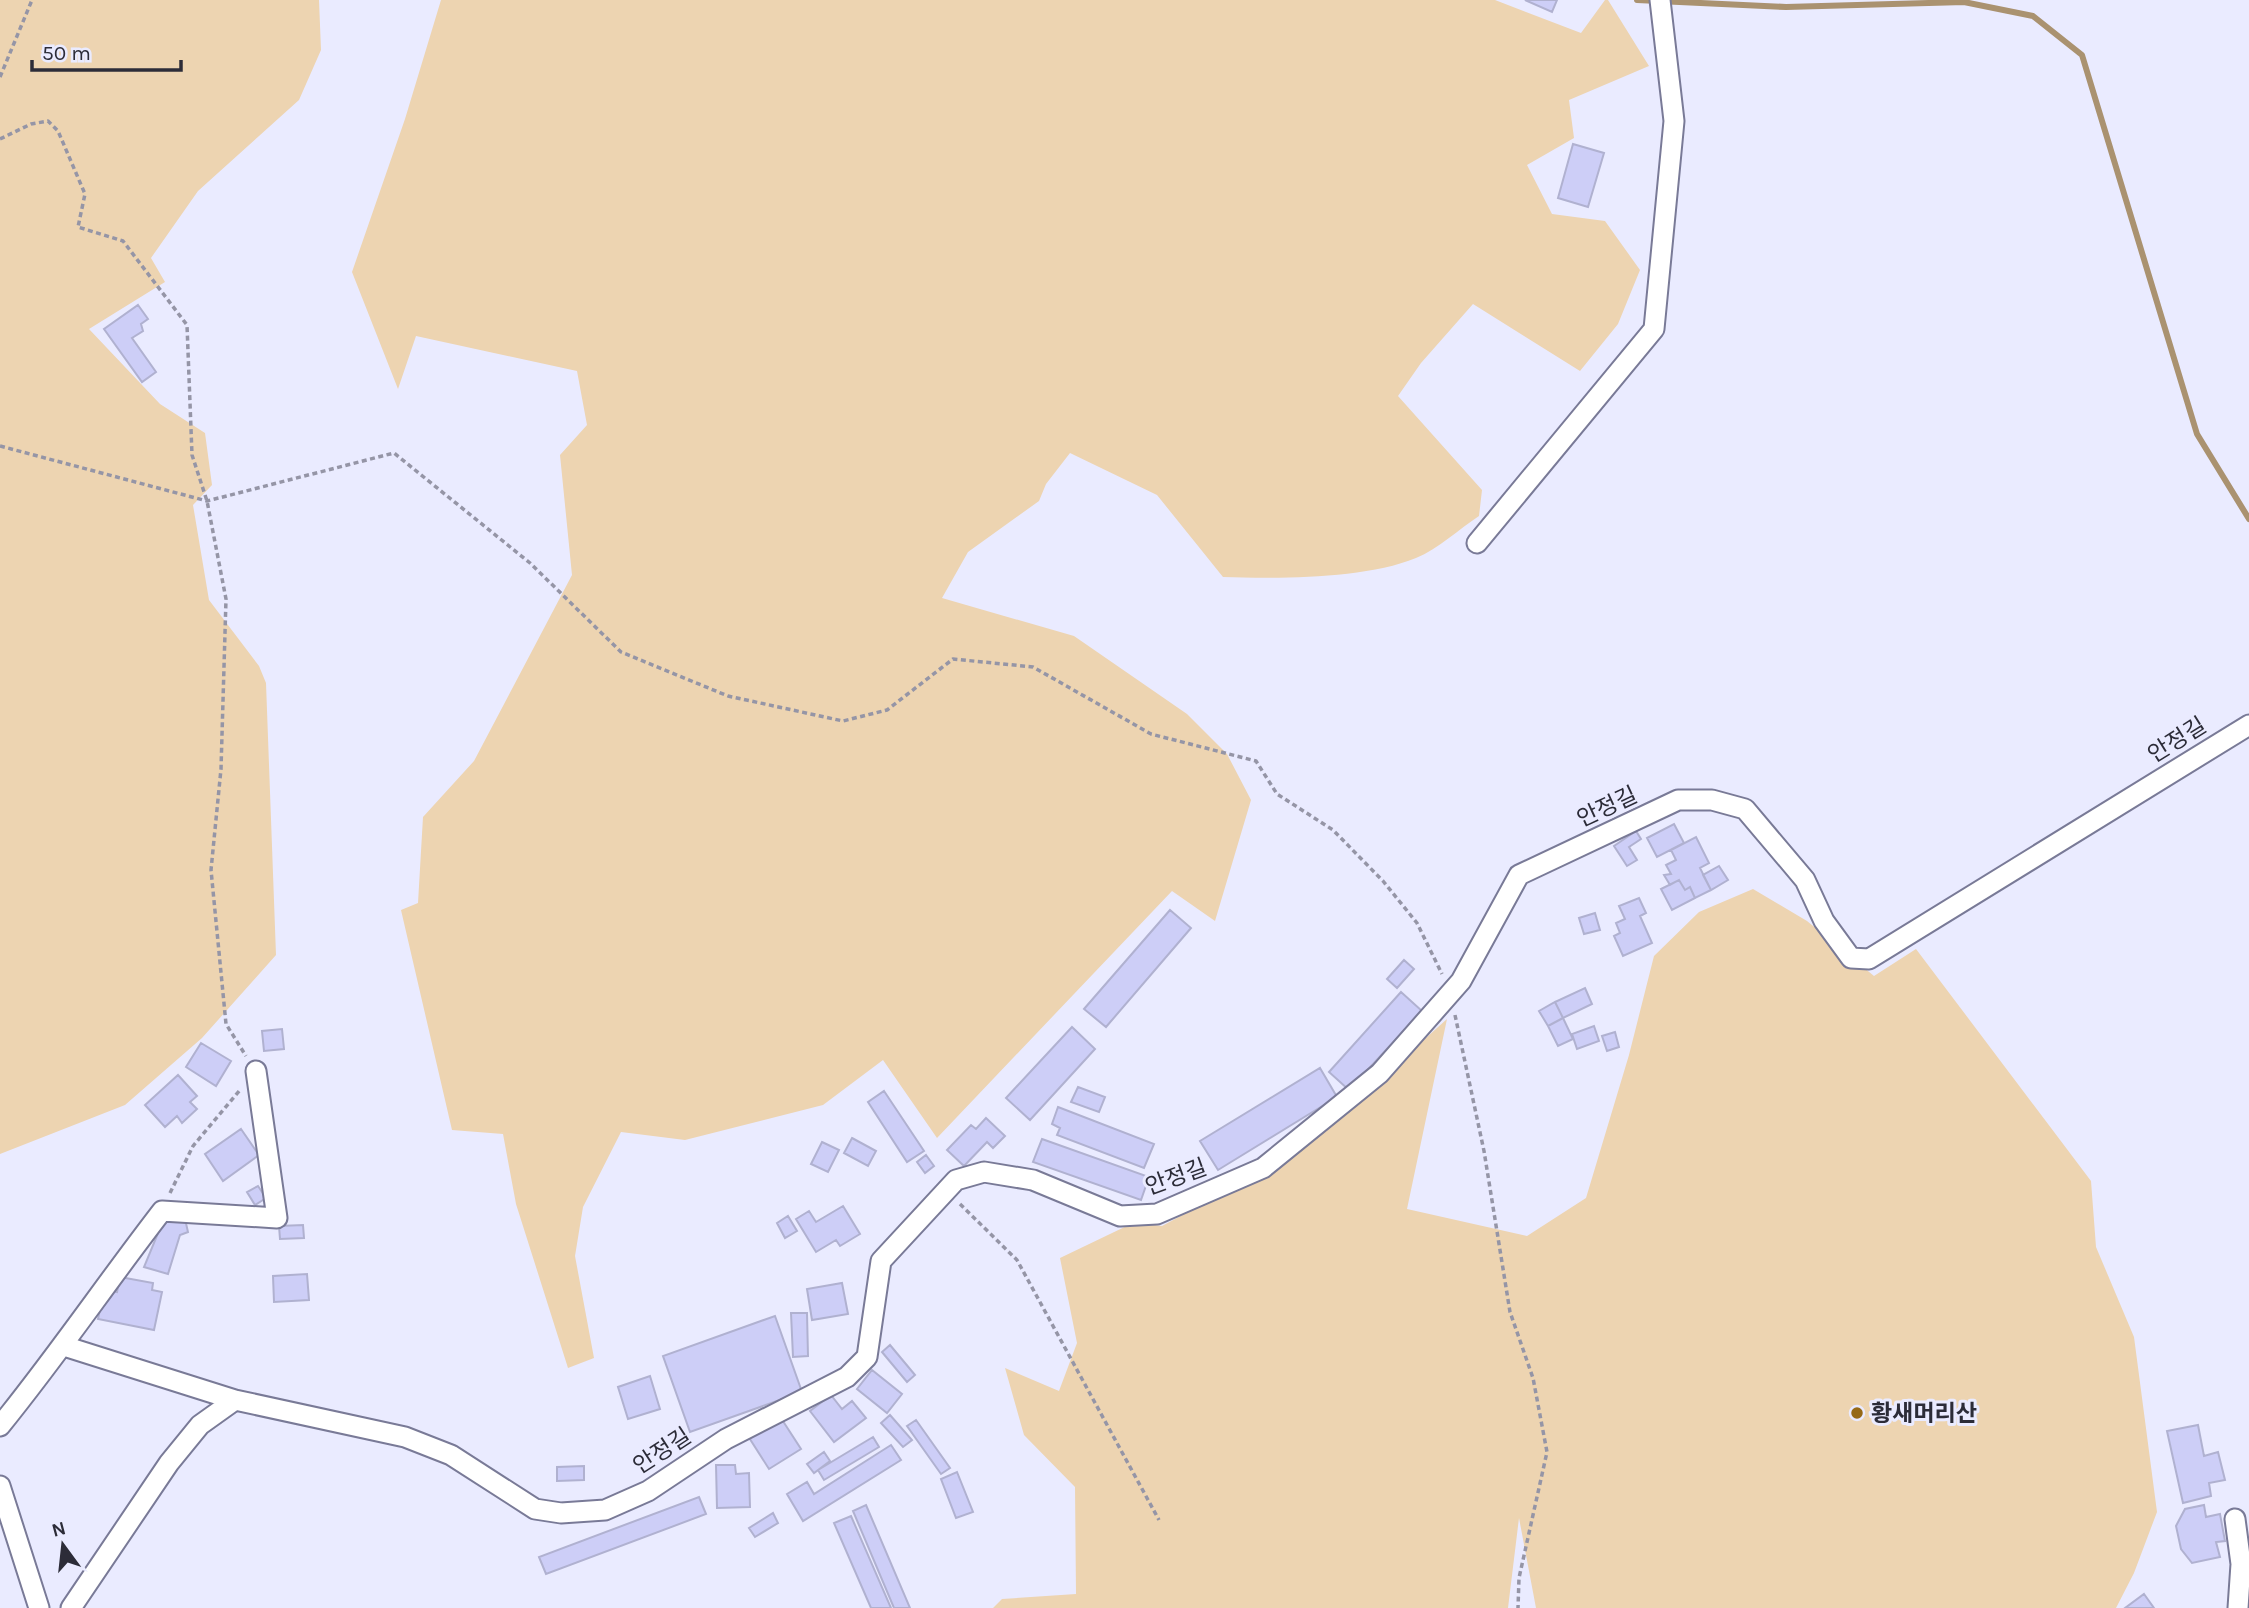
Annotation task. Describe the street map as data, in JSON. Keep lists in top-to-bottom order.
{
  "streets": {
    "street": ["안정길"]
  },
  "places": ["황새머리산"],
  "scale_bar": "50 m",
  "north": "top"
}
